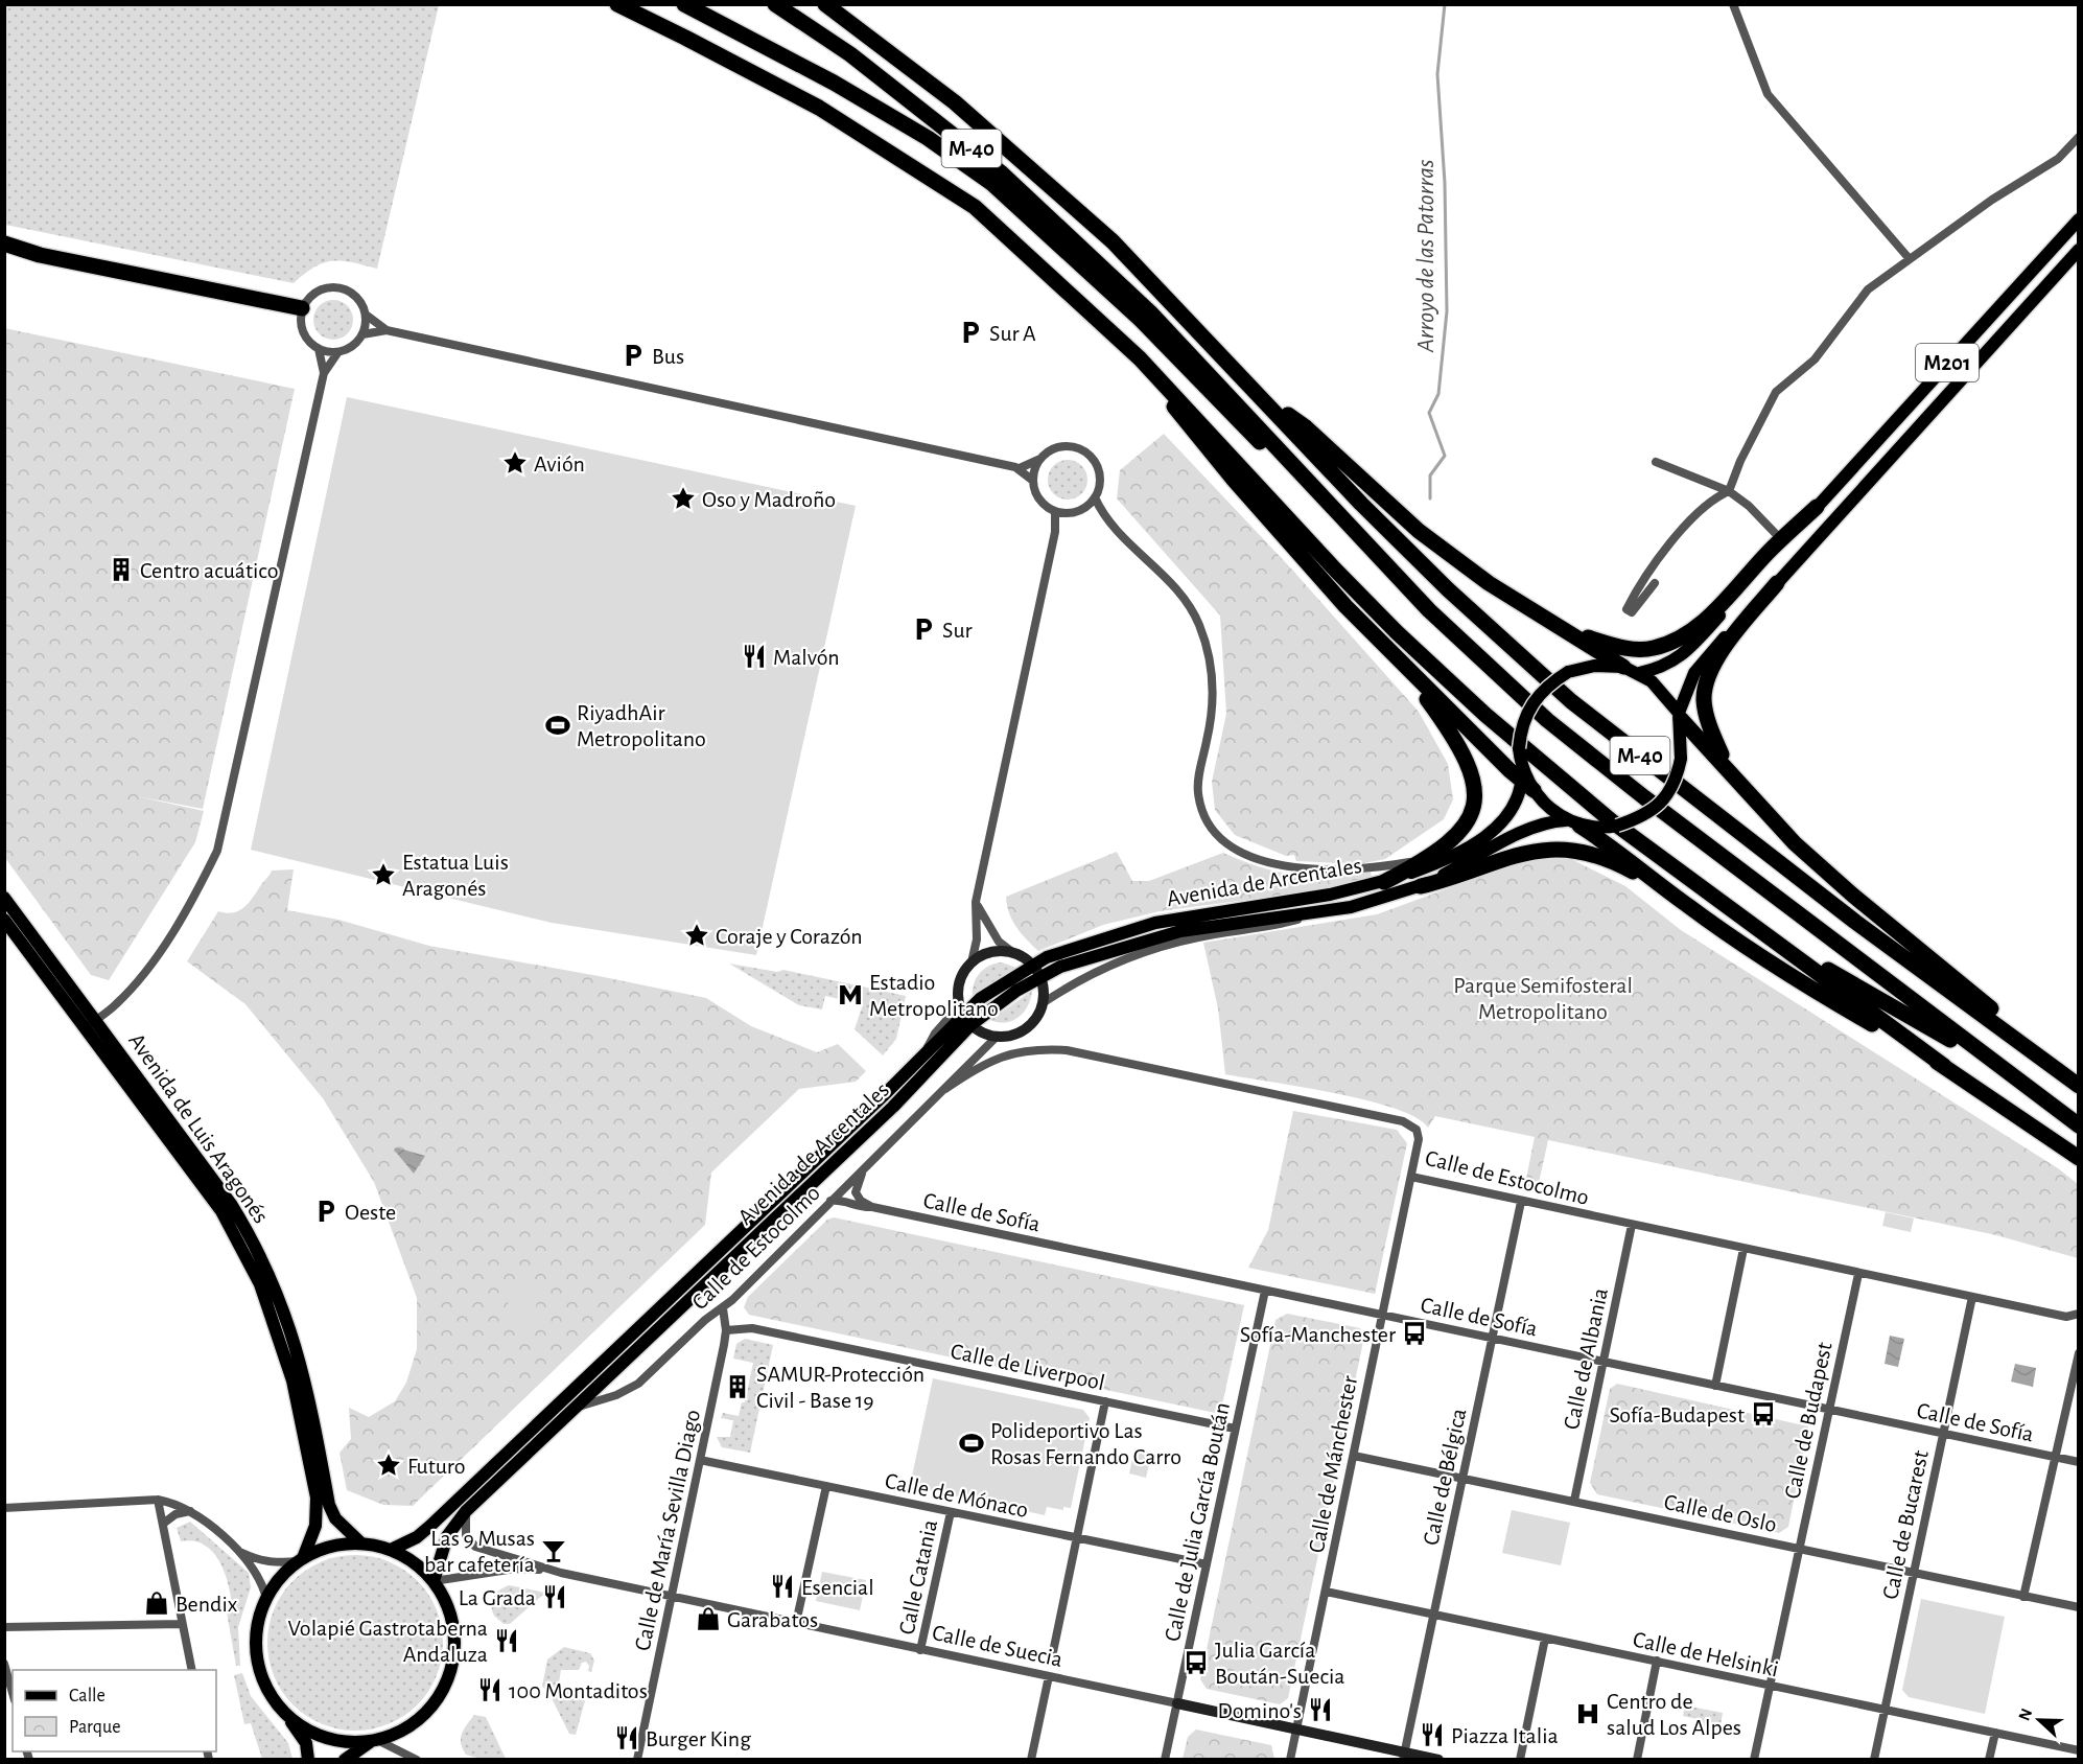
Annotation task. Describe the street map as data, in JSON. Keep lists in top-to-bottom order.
{
  "streets": {
    "highway": ["M-40"],
    "main road": ["M201", "Avenida de Arcentales", "Avenida de Luis Aragonés"],
    "street": [
      "Calle de Estocolmo",
      "Calle de Sofía",
      "Calle de Albania",
      "Calle de Liverpool",
      "Calle de Budapest",
      "Calle de Mánchester",
      "Calle de Bélgica",
      "Calle de Mónaco",
      "Calle de Oslo",
      "Calle de Julia García Boután",
      "Calle de Bucarest",
      "Calle de María Sevilla Diago",
      "Calle Catania",
      "Calle de Suecia",
      "Calle de Helsinki"
    ]
  },
  "crossings": [
    ["M201", "Avenida de Arcentales"],
    ["Avenida de Arcentales", "Avenida de Luis Aragonés"],
    ["Avenida de Arcentales", "Calle de Estocolmo"],
    ["Avenida de Arcentales", "Calle de Suecia"],
    ["Avenida de Luis Aragonés", "Calle de Suecia"],
    ["Calle de Estocolmo", "Calle de Sofía"],
    ["Calle de Estocolmo", "Calle de Albania"],
    ["Calle de Estocolmo", "Calle de Liverpool"],
    ["Calle de Estocolmo", "Calle de Budapest"],
    ["Calle de Estocolmo", "Calle de Mánchester"],
    ["Calle de Estocolmo", "Calle de Bélgica"],
    ["Calle de Estocolmo", "Calle de Bucarest"],
    ["Calle de Estocolmo", "Calle de María Sevilla Diago"],
    ["Calle de Sofía", "Calle de Albania"],
    ["Calle de Sofía", "Calle de Budapest"],
    ["Calle de Sofía", "Calle de Mánchester"],
    ["Calle de Sofía", "Calle de Bélgica"],
    ["Calle de Sofía", "Calle de Julia García Boután"],
    ["Calle de Sofía", "Calle de Bucarest"],
    ["Calle de Albania", "Calle de Oslo"],
    ["Calle de Liverpool", "Calle de Julia García Boután"],
    ["Calle de Liverpool", "Calle de María Sevilla Diago"],
    ["Calle de Budapest", "Calle de Oslo"],
    ["Calle de Budapest", "Calle de Helsinki"],
    ["Calle de Mánchester", "Calle de Oslo"],
    ["Calle de Mánchester", "Calle de Suecia"],
    ["Calle de Mánchester", "Calle de Helsinki"],
    ["Calle de Bélgica", "Calle de Oslo"],
    ["Calle de Bélgica", "Calle de Suecia"],
    ["Calle de Bélgica", "Calle de Helsinki"],
    ["Calle de Mónaco", "Calle de Julia García Boután"],
    ["Calle de Mónaco", "Calle de María Sevilla Diago"],
    ["Calle de Mónaco", "Calle Catania"],
    ["Calle de Oslo", "Calle de Bucarest"],
    ["Calle de Julia García Boután", "Calle de Suecia"],
    ["Calle de Bucarest", "Calle de Helsinki"],
    ["Calle de María Sevilla Diago", "Calle de Suecia"],
    ["Calle Catania", "Calle de Suecia"]
  ],
  "water": ["Arroyo de las Patorras"],
  "parks": ["Parque Semifosteral Metropolitano"],
  "places": {
    "parking": [
      "Sur A",
      "Bus",
      "Sur",
      "Oeste"
    ],
    "place": [
      "Avión",
      "Oso y Madroño",
      "Estatua Luis Aragonés",
      "Coraje y Corazón",
      "Futuro"
    ],
    "building": ["Centro acuático", "SAMUR-Protección Civil - Base 19"],
    "restaurant": [
      "Malvón",
      "Esencial",
      "La Grada",
      "Volapié Gastrotaberna Andaluza",
      "100 Montaditos",
      "Domino's",
      "Piazza Italia",
      "Burger King"
    ],
    "sports": ["RiyadhAir Metropolitano", "Polideportivo Las Rosas Fernando Carro"],
    "metro station": ["Estadio Metropolitano"],
    "bus stop": ["Sofía-Manchester", "Sofía-Budapest", "Julia García Boután-Suecia"],
    "bar": ["Las 9 Musas bar cafetería"],
    "shop": ["Bendix", "Garabatos"],
    "hospital": ["Centro de salud Los Alpes"]
  },
  "legend": ["Calle", "Parque"],
  "north": "left"
}
